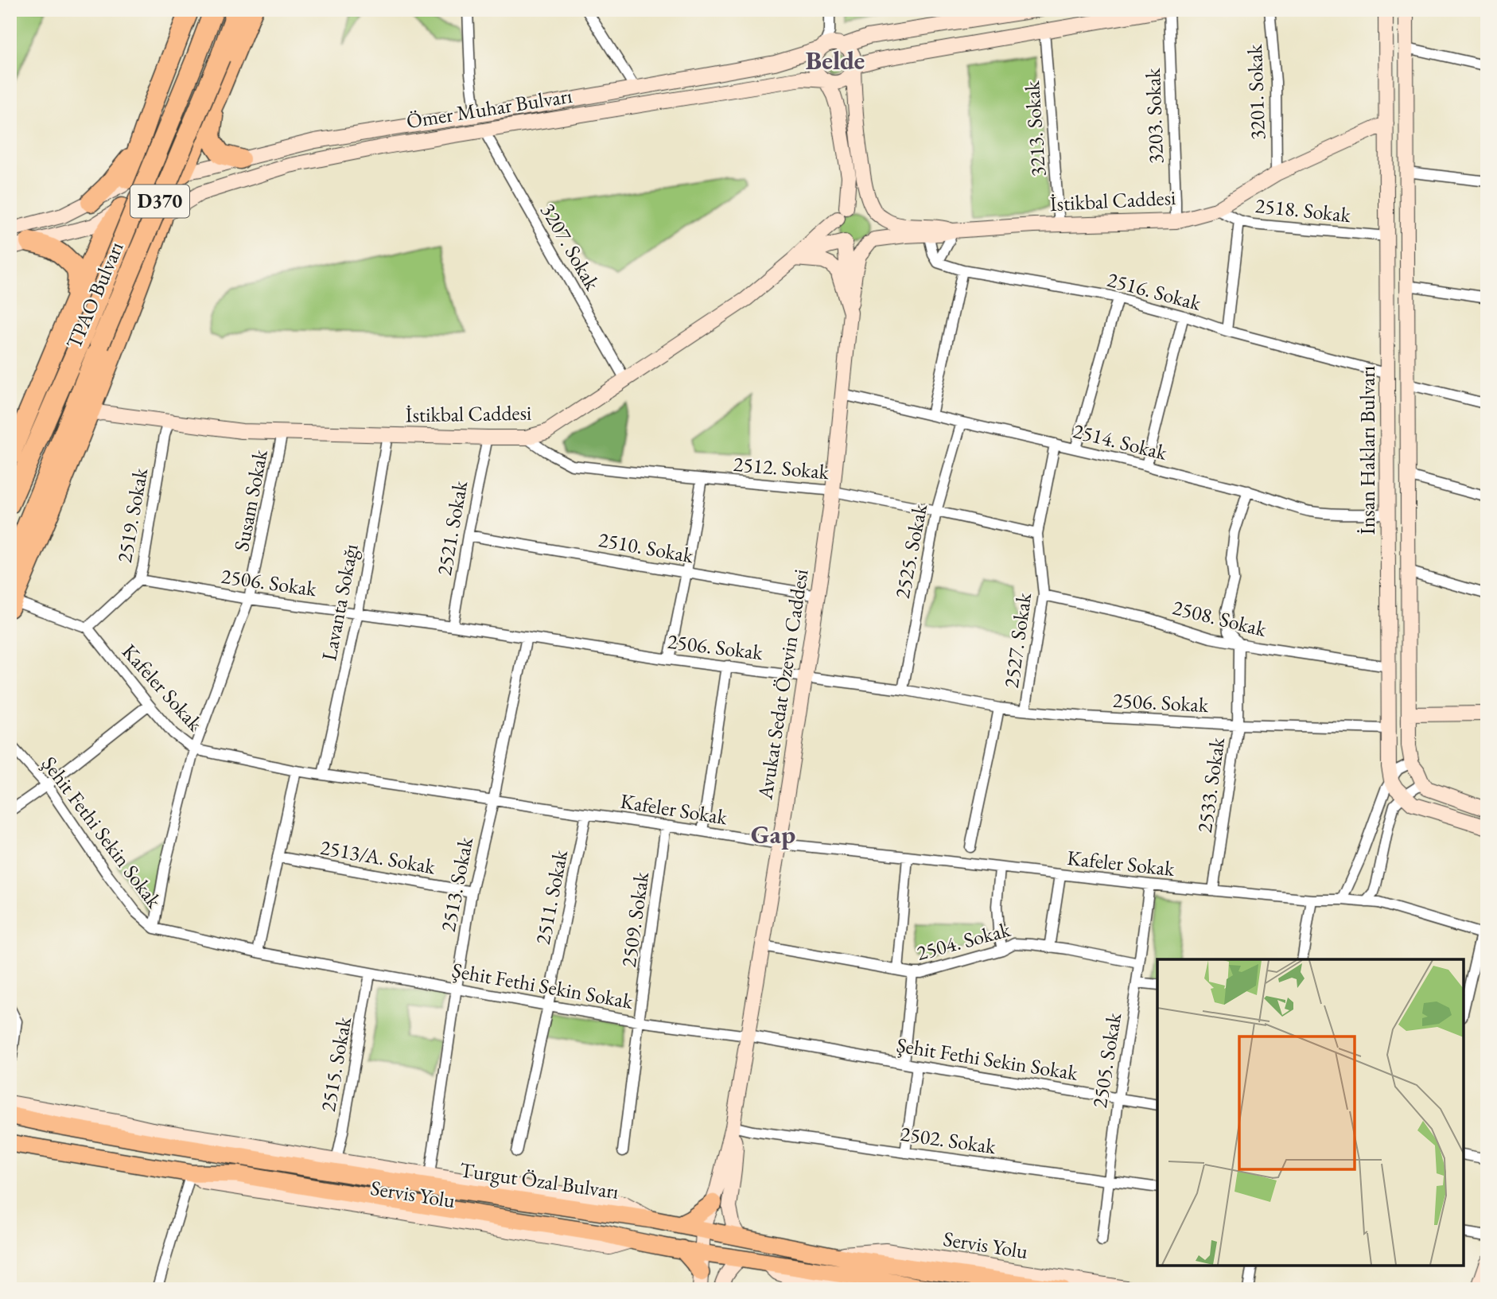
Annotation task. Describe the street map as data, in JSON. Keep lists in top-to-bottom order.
{
  "streets": {
    "highway": ["D370", "TPAO Bulvarı"],
    "main road": ["Turgut Özal Bulvarı"],
    "street": [
      "3201. Sokak",
      "Ömer Muhar Bulvarı",
      "3203. Sokak",
      "3213. Sokak",
      "İstikbal Caddesi",
      "2518. Sokak",
      "3207. Sokak",
      "2516. Sokak",
      "2514. Sokak",
      "İnsan Hakları Bulvarı",
      "2512. Sokak",
      "Susam Sokak",
      "2519. Sokak",
      "2521. Sokak",
      "2510. Sokak",
      "2525. Sokak",
      "2506. Sokak",
      "Lavanta Sokağı",
      "2508. Sokak",
      "2527. Sokak",
      "Avukat Sedat Özevin Caddesi",
      "Kafeler Sokak",
      "2533. Sokak",
      "Şehit Fethi Sekin Sokak",
      "2513/A. Sokak",
      "2513. Sokak",
      "2511. Sokak",
      "2509. Sokak",
      "2504. Sokak",
      "2505. Sokak",
      "2515. Sokak",
      "2502. Sokak",
      "Servis Yolu"
    ]
  },
  "crossings": [
    ["3201. Sokak", "İstikbal Caddesi"],
    ["Ömer Muhar Bulvarı", "3207. Sokak"],
    ["Ömer Muhar Bulvarı", "TPAO Bulvarı"],
    ["3203. Sokak", "İstikbal Caddesi"],
    ["3213. Sokak", "İstikbal Caddesi"],
    ["İstikbal Caddesi", "2518. Sokak"],
    ["İstikbal Caddesi", "3207. Sokak"],
    ["İstikbal Caddesi", "TPAO Bulvarı"],
    ["İstikbal Caddesi", "İnsan Hakları Bulvarı"],
    ["İstikbal Caddesi", "2512. Sokak"],
    ["İstikbal Caddesi", "Susam Sokak"],
    ["İstikbal Caddesi", "2519. Sokak"],
    ["İstikbal Caddesi", "2521. Sokak"],
    ["İstikbal Caddesi", "Lavanta Sokağı"],
    ["2518. Sokak", "İnsan Hakları Bulvarı"],
    ["2516. Sokak", "İnsan Hakları Bulvarı"],
    ["2514. Sokak", "İnsan Hakları Bulvarı"],
    ["2514. Sokak", "2525. Sokak"],
    ["2514. Sokak", "2527. Sokak"],
    ["2514. Sokak", "Avukat Sedat Özevin Caddesi"],
    ["2514. Sokak", "2533. Sokak"],
    ["İnsan Hakları Bulvarı", "2506. Sokak"],
    ["İnsan Hakları Bulvarı", "2508. Sokak"],
    ["2512. Sokak", "2525. Sokak"],
    ["2512. Sokak", "2527. Sokak"],
    ["2512. Sokak", "Avukat Sedat Özevin Caddesi"],
    ["Susam Sokak", "2506. Sokak"],
    ["Susam Sokak", "Kafeler Sokak"],
    ["Susam Sokak", "Şehit Fethi Sekin Sokak"],
    ["2519. Sokak", "2506. Sokak"],
    ["2519. Sokak", "Kafeler Sokak"],
    ["2521. Sokak", "2510. Sokak"],
    ["2521. Sokak", "2506. Sokak"],
    ["2510. Sokak", "Avukat Sedat Özevin Caddesi"],
    ["2525. Sokak", "2506. Sokak"],
    ["2506. Sokak", "Lavanta Sokağı"],
    ["2506. Sokak", "2527. Sokak"],
    ["2506. Sokak", "Avukat Sedat Özevin Caddesi"],
    ["2506. Sokak", "2533. Sokak"],
    ["2506. Sokak", "2513. Sokak"],
    ["Lavanta Sokağı", "Kafeler Sokak"],
    ["2508. Sokak", "2527. Sokak"],
    ["2508. Sokak", "2533. Sokak"],
    ["Avukat Sedat Özevin Caddesi", "Kafeler Sokak"],
    ["Avukat Sedat Özevin Caddesi", "Şehit Fethi Sekin Sokak"],
    ["Avukat Sedat Özevin Caddesi", "2504. Sokak"],
    ["Avukat Sedat Özevin Caddesi", "2502. Sokak"],
    ["Kafeler Sokak", "2533. Sokak"],
    ["Kafeler Sokak", "2513. Sokak"],
    ["Kafeler Sokak", "2511. Sokak"],
    ["Kafeler Sokak", "2509. Sokak"],
    ["Kafeler Sokak", "2505. Sokak"],
    ["Şehit Fethi Sekin Sokak", "2513. Sokak"],
    ["Şehit Fethi Sekin Sokak", "2511. Sokak"],
    ["Şehit Fethi Sekin Sokak", "2509. Sokak"],
    ["Şehit Fethi Sekin Sokak", "2505. Sokak"],
    ["Şehit Fethi Sekin Sokak", "2515. Sokak"],
    ["2513/A. Sokak", "2513. Sokak"],
    ["2504. Sokak", "2505. Sokak"],
    ["2505. Sokak", "2502. Sokak"],
    ["Turgut Özal Bulvarı", "Servis Yolu"]
  ],
  "districts": ["Belde", "Gap"]
}
